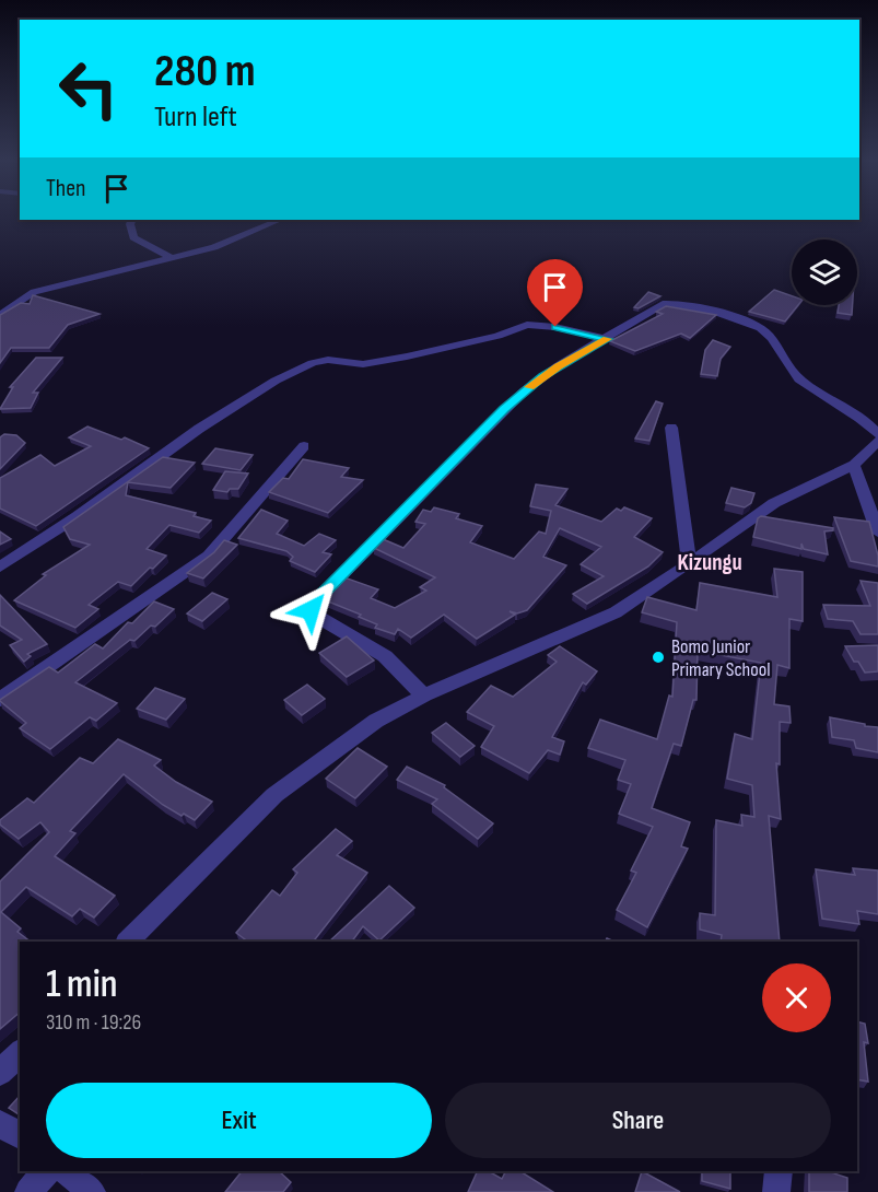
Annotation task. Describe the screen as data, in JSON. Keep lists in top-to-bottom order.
{
  "districts": ["Kizungu"],
  "places": ["Bomo Junior Primary School"],
  "page": {
    "turn": ["280 m", "Turn left"],
    "then": "Then",
    "heading": ["1 min", "310 m · 19:26"],
    "buttons": ["Exit", "Share"]
  }
}
